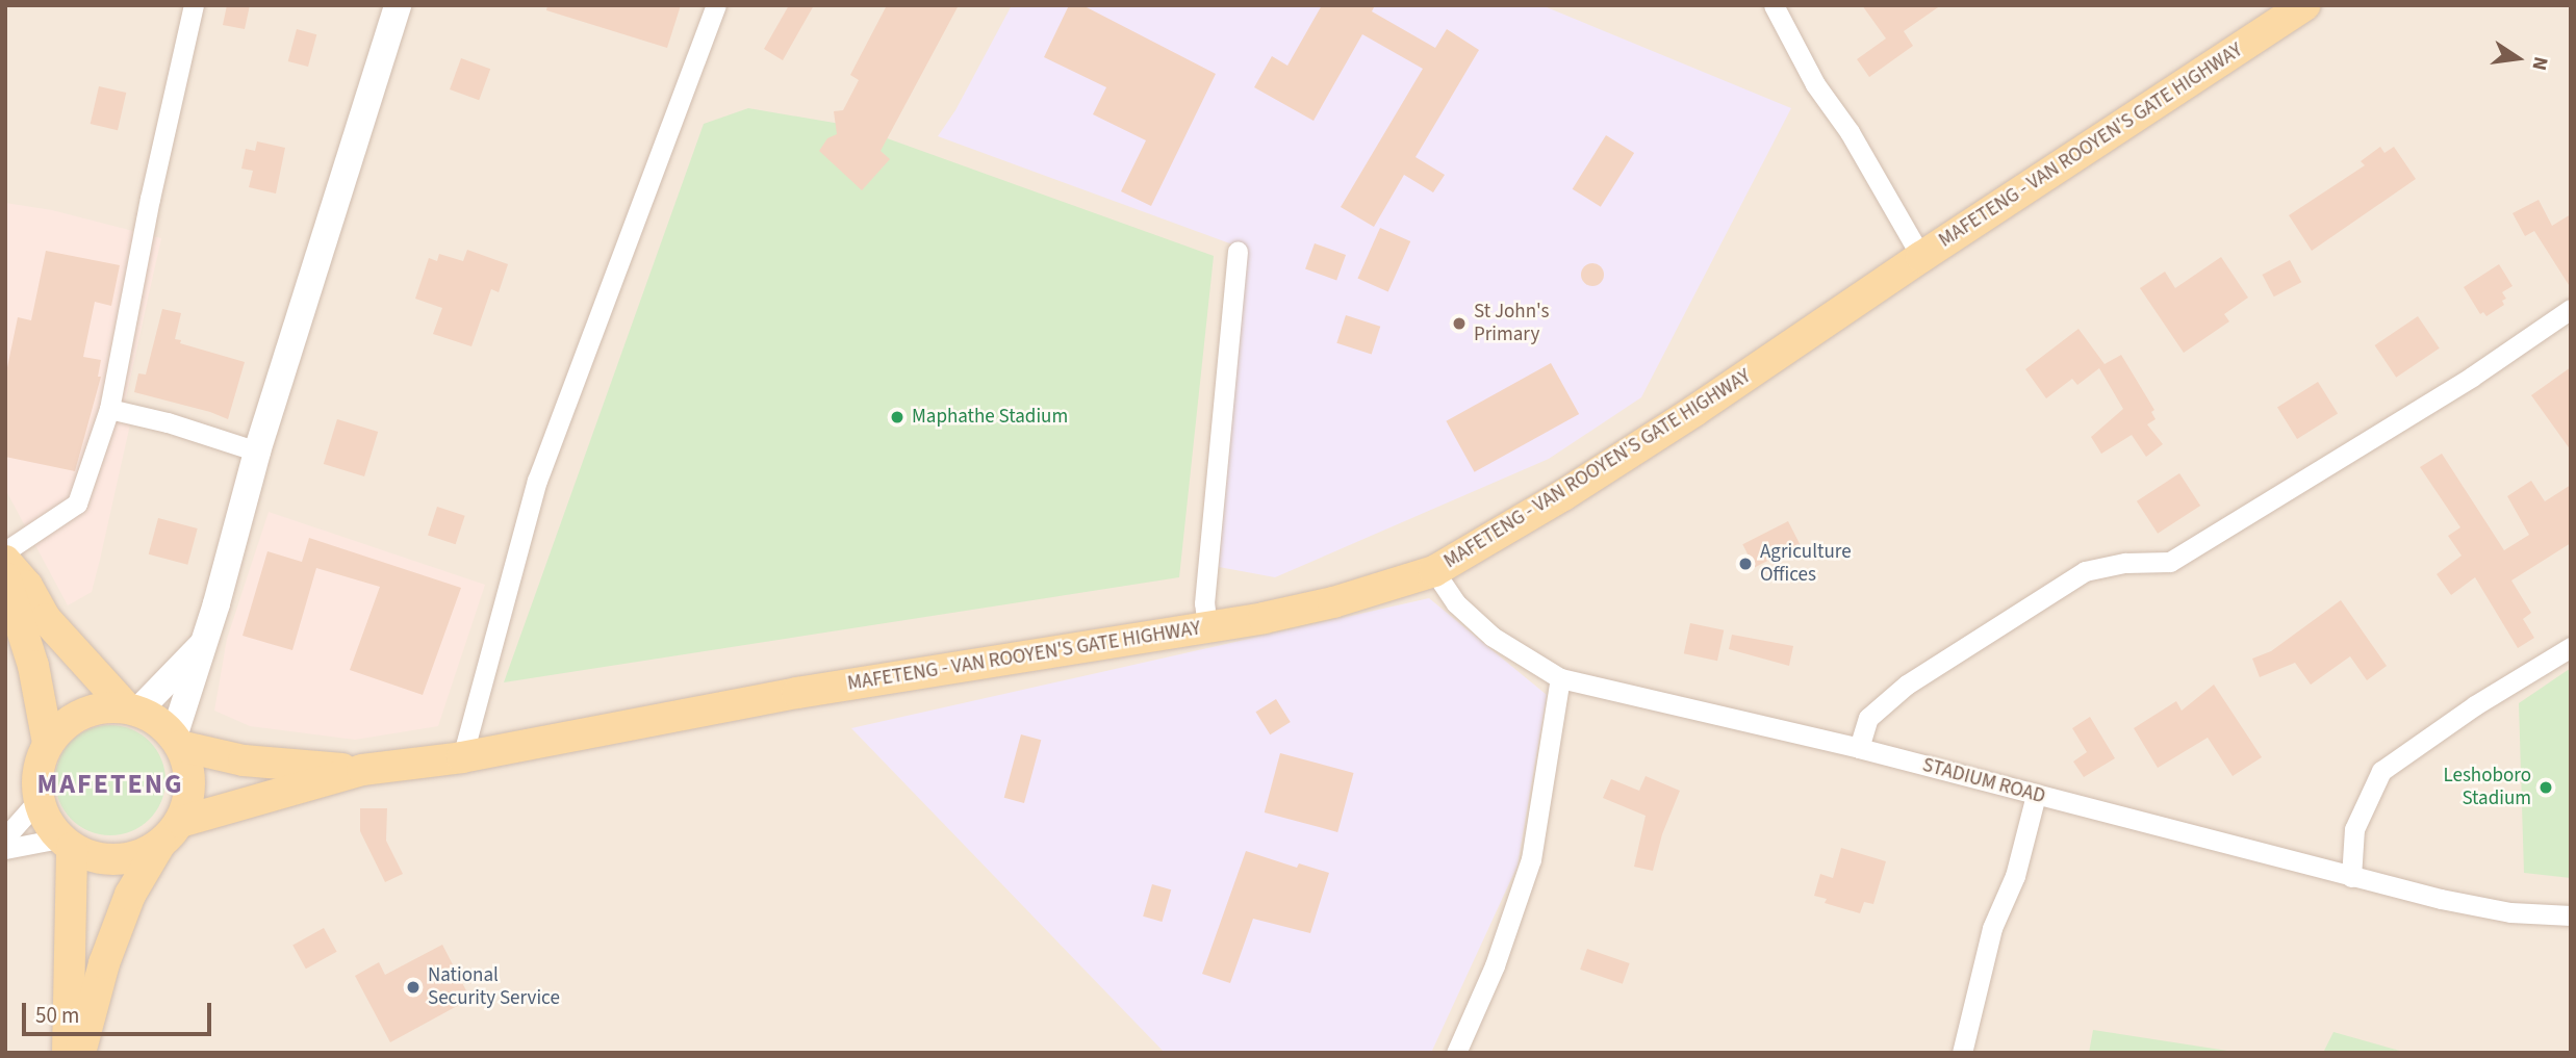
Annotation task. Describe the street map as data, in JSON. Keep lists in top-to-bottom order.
{
  "streets": {
    "main road": ["MAFETENG - VAN ROOYEN'S GATE HIGHWAY"],
    "street": ["STADIUM ROAD"]
  },
  "crossings": [
    ["MAFETENG - VAN ROOYEN'S GATE HIGHWAY", "STADIUM ROAD"]
  ],
  "districts": ["MAFETENG"],
  "places": [
    "St John's Primary",
    "Maphathe Stadium",
    "Agriculture Offices",
    "Leshoboro Stadium",
    "National Security Service"
  ],
  "scale_bar": "50 m",
  "north": "right"
}
